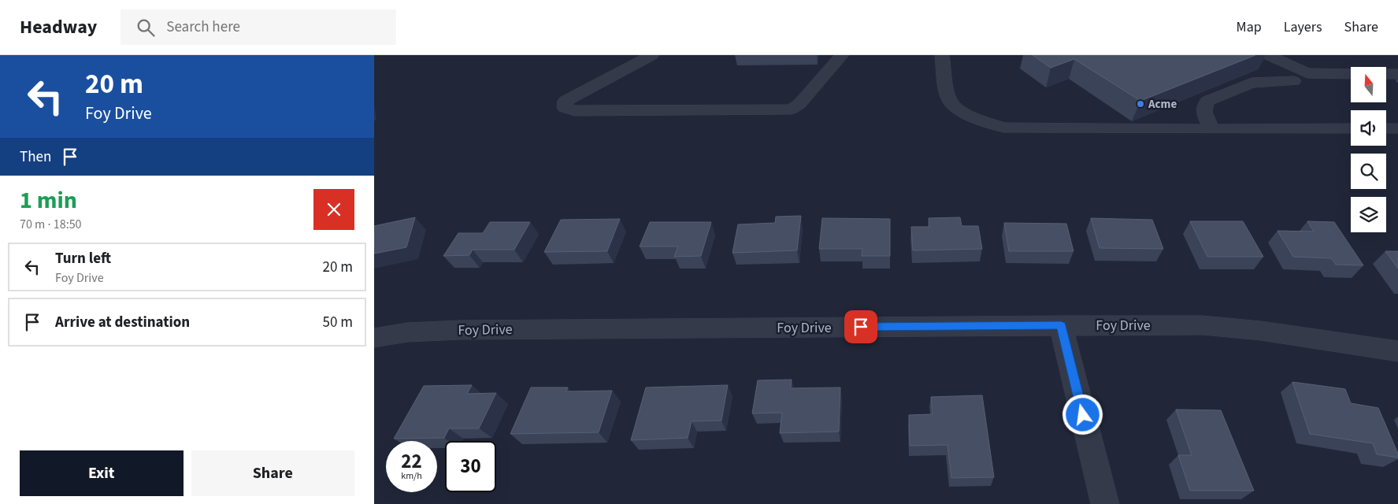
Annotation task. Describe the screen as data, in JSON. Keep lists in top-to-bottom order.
{
  "streets": {
    "street": ["Foy Drive"]
  },
  "places": ["Acme"],
  "north": "top",
  "page": {
    "header": "Headway",
    "search": "Search here",
    "nav": ["Map", "Layers", "Share"],
    "turn": ["20 m", "Foy Drive"],
    "then": "Then",
    "heading": ["1 min", "70 m · 18:50"],
    "list": [
      {
        "name": "Turn left",
        "note": "Foy Drive",
        "value": "20 m"
      },
      {
        "name": "Arrive at destination",
        "value": "50 m"
      }
    ],
    "speed": "22 km/h",
    "limit": "30",
    "buttons": ["Exit", "Share"]
  }
}
